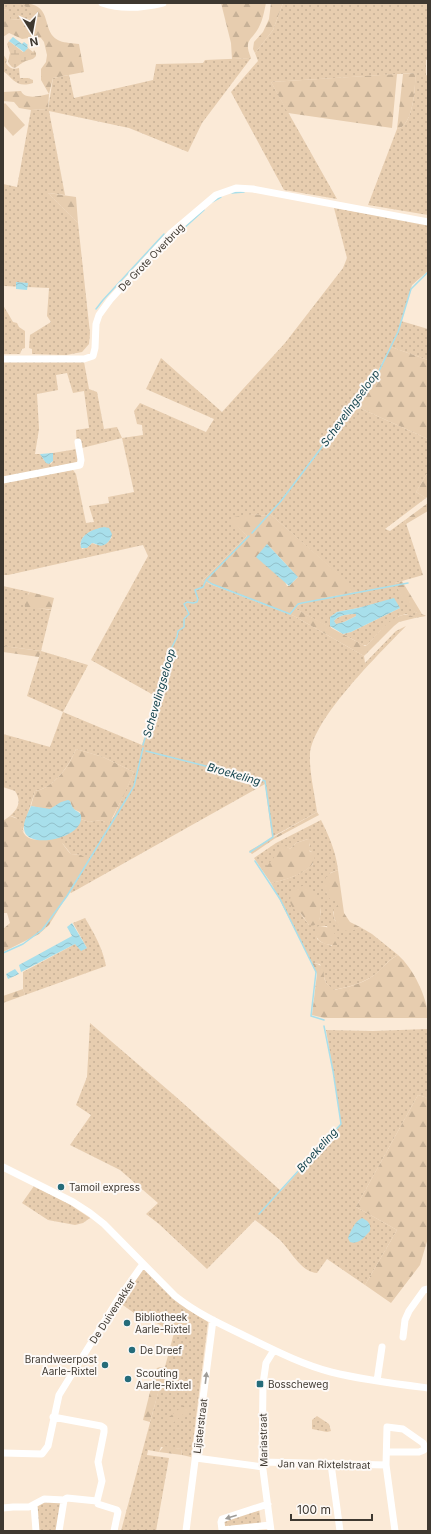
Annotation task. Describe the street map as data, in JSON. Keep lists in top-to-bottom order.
{
  "streets": {
    "street": [
      "De Grote Overbrug",
      "De Duivenakker",
      "Lijsterstraat",
      "Mariastraat",
      "Jan van Rixtelstraat"
    ]
  },
  "crossings": [
    ["Lijsterstraat", "Jan van Rixtelstraat"],
    ["Mariastraat", "Jan van Rixtelstraat"]
  ],
  "one_way": ["Lijsterstraat"],
  "water": ["Schevelingseloop", "Broekeling"],
  "places": {
    "other": [
      "Tamoil express",
      "Bibliotheek Aarle-Rixtel",
      "De Dreef",
      "Brandweerpost Aarle-Rixtel",
      "Scouting Aarle-Rixtel"
    ],
    "transit": ["Bosscheweg"]
  },
  "scale_bar": "100 m",
  "north": "bottom"
}
